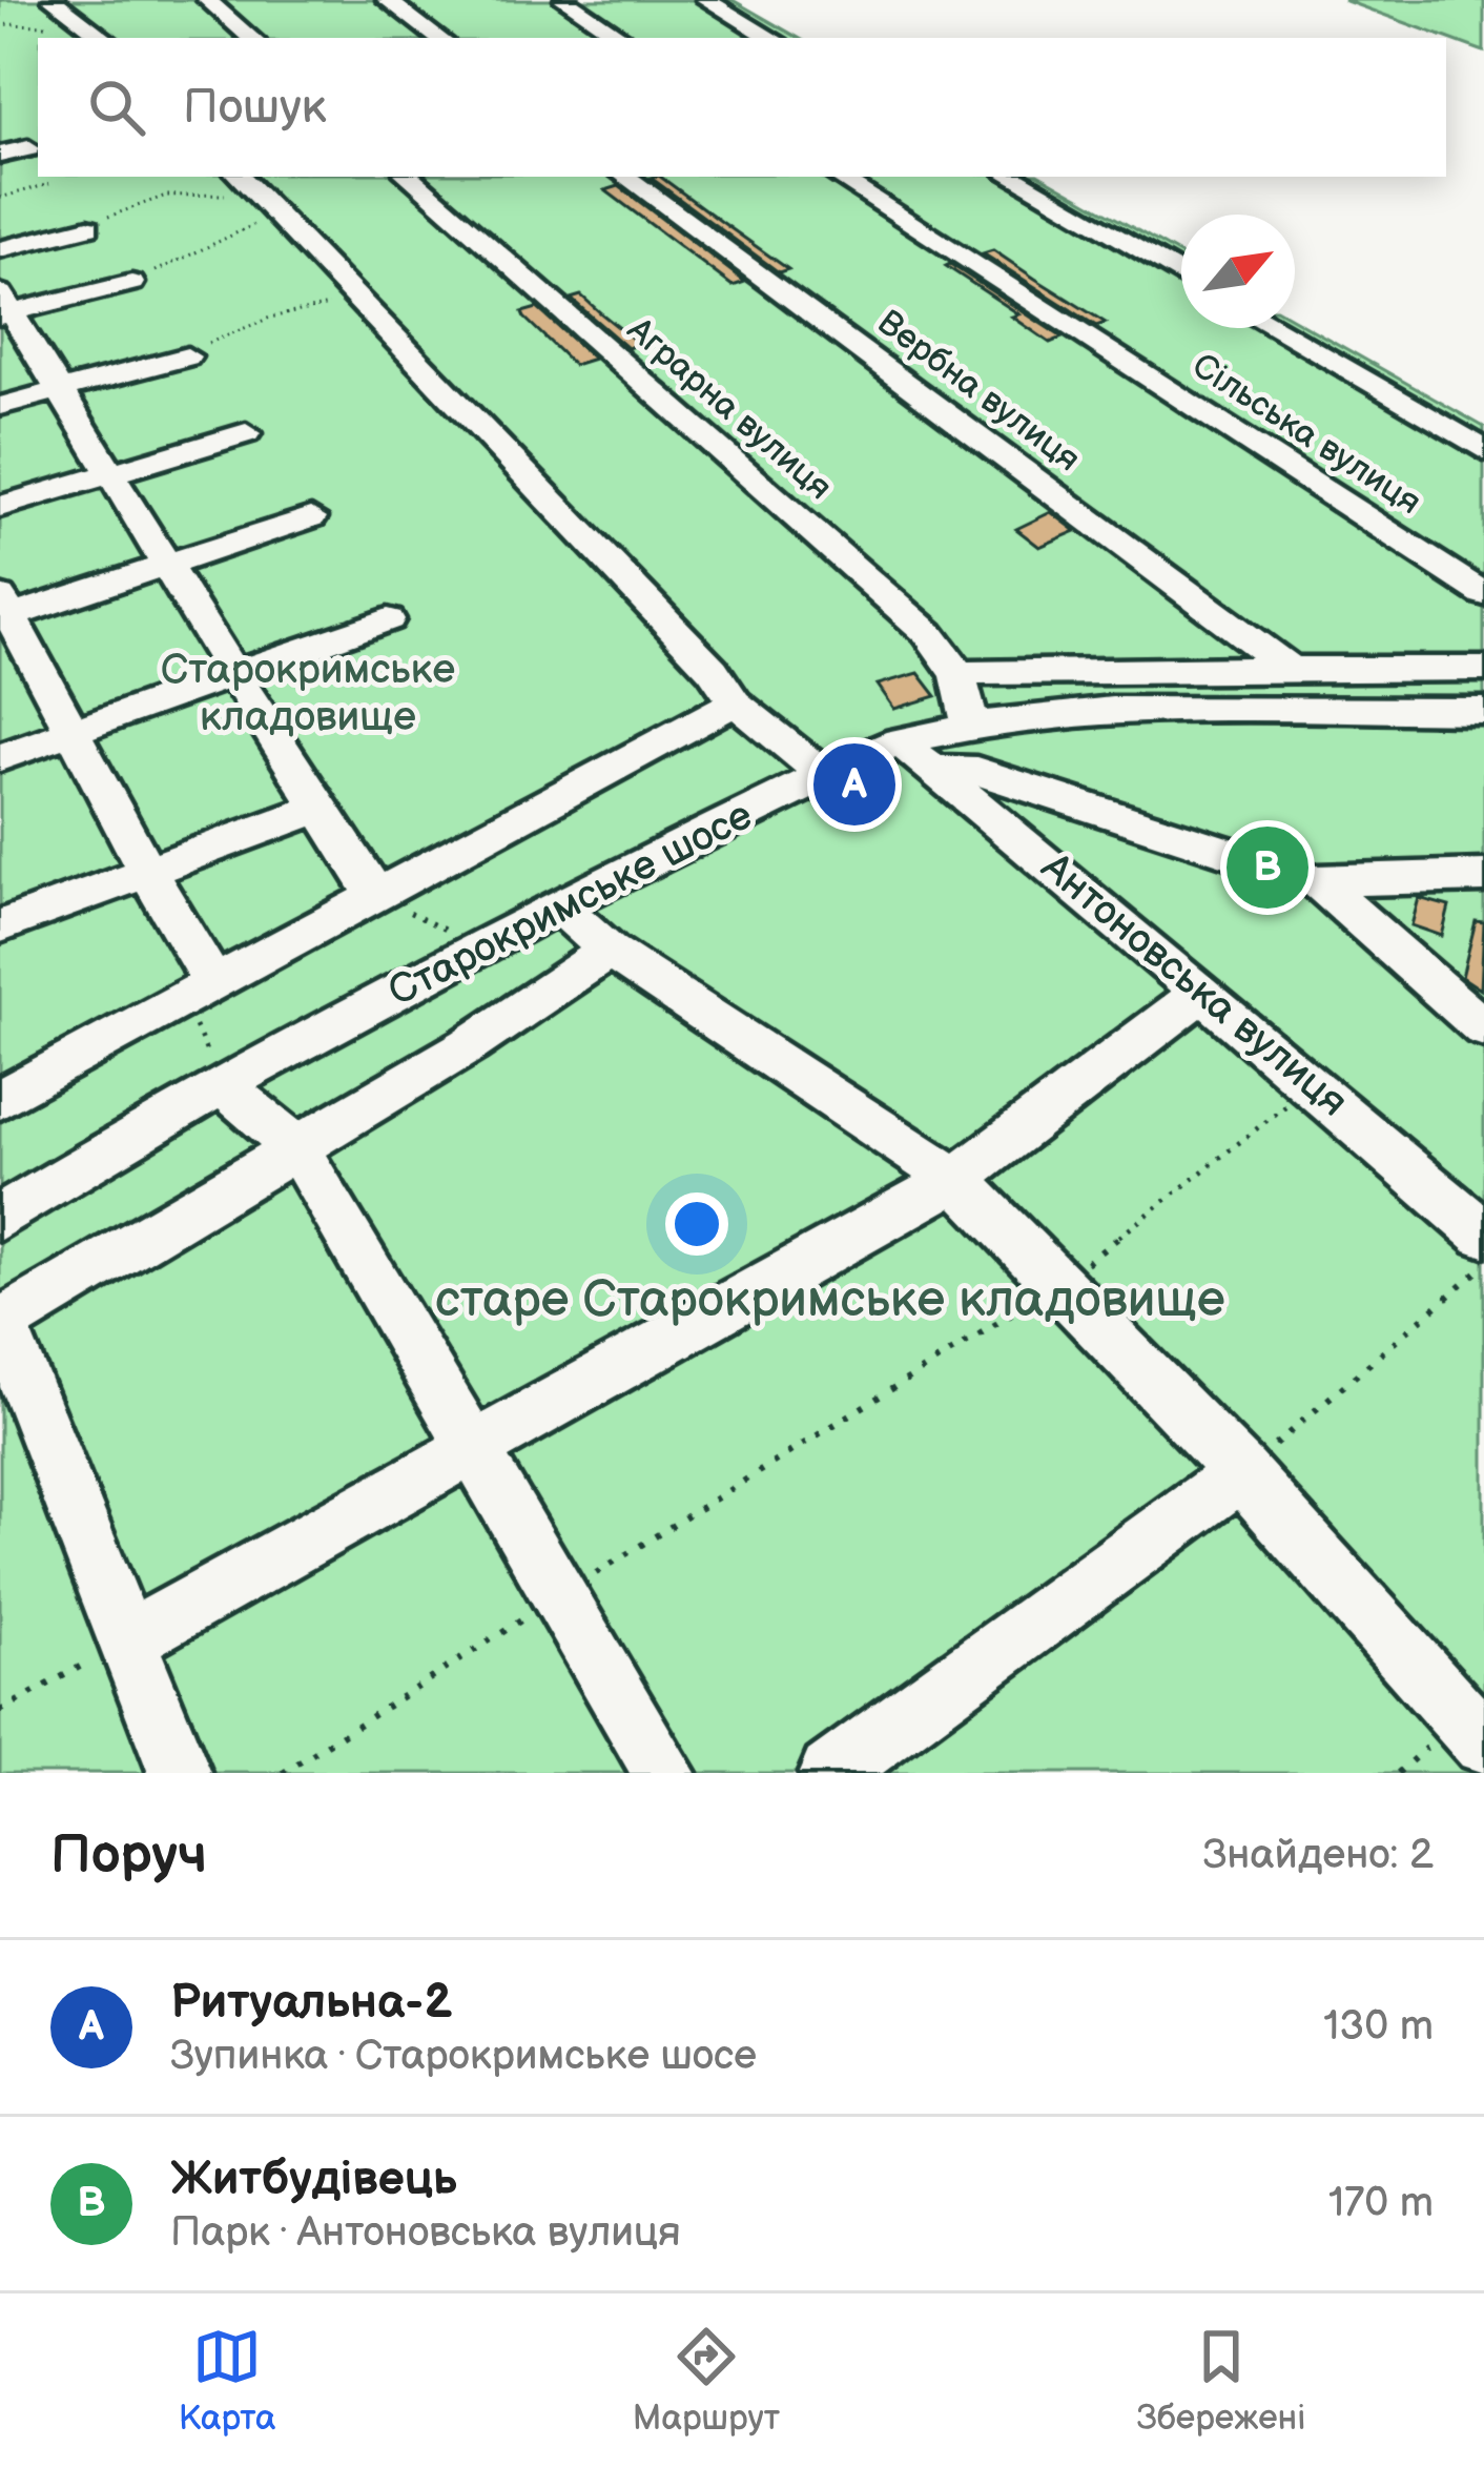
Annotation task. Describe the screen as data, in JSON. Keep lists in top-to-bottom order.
{
  "streets": {
    "street": [
      "Вербна вулиця",
      "Аграрна вулиця",
      "Сільська вулиця",
      "Старокримське шосе",
      "Антоновська вулиця"
    ]
  },
  "crossings": [
    ["Аграрна вулиця", "Старокримське шосе"],
    ["Старокримське шосе", "Антоновська вулиця"]
  ],
  "parks": ["Старокримське кладовище", "старе Старокримське кладовище"],
  "north": "top right",
  "page": {
    "search": "Пошук",
    "pins": ["A", "B"],
    "heading": ["Поруч", "Знайдено: 2"],
    "list": [
      {
        "mark": "A",
        "name": "Ритуальна-2",
        "note": "Зупинка · Старокримське шосе",
        "value": "130 m"
      },
      {
        "mark": "B",
        "name": "Житбудівець",
        "note": "Парк · Антоновська вулиця",
        "value": "170 m"
      }
    ],
    "nav": ["Карта", "Маршрут", "Збережені"]
  }
}
